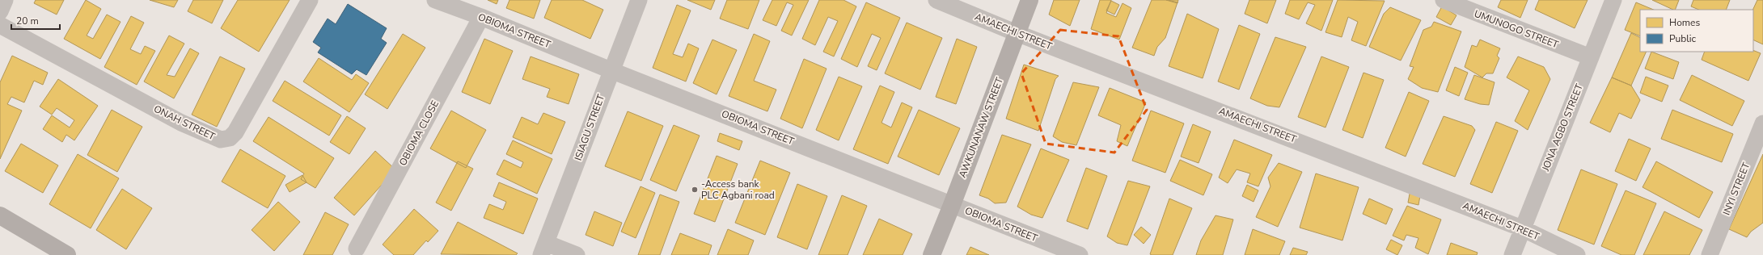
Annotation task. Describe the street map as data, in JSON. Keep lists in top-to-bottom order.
{
  "streets": {
    "street": [
      "UMUNOGO STREET",
      "OBIOMA STREET",
      "AMAECHI STREET",
      "ONAH STREET",
      "ISIAGU STREET",
      "AWKUNANAW STREET",
      "JONA AGBO STREET",
      "OBIOMA CLOSE",
      "INYI STREET"
    ]
  },
  "crossings": [
    ["UMUNOGO STREET", "JONA AGBO STREET"],
    ["OBIOMA STREET", "ISIAGU STREET"],
    ["OBIOMA STREET", "AWKUNANAW STREET"],
    ["OBIOMA STREET", "OBIOMA CLOSE"],
    ["AMAECHI STREET", "AWKUNANAW STREET"],
    ["AMAECHI STREET", "JONA AGBO STREET"]
  ],
  "places": ["-Access bank PLC Agbani road"],
  "legend": ["Homes", "Public"],
  "scale_bar": "20 m"
}
